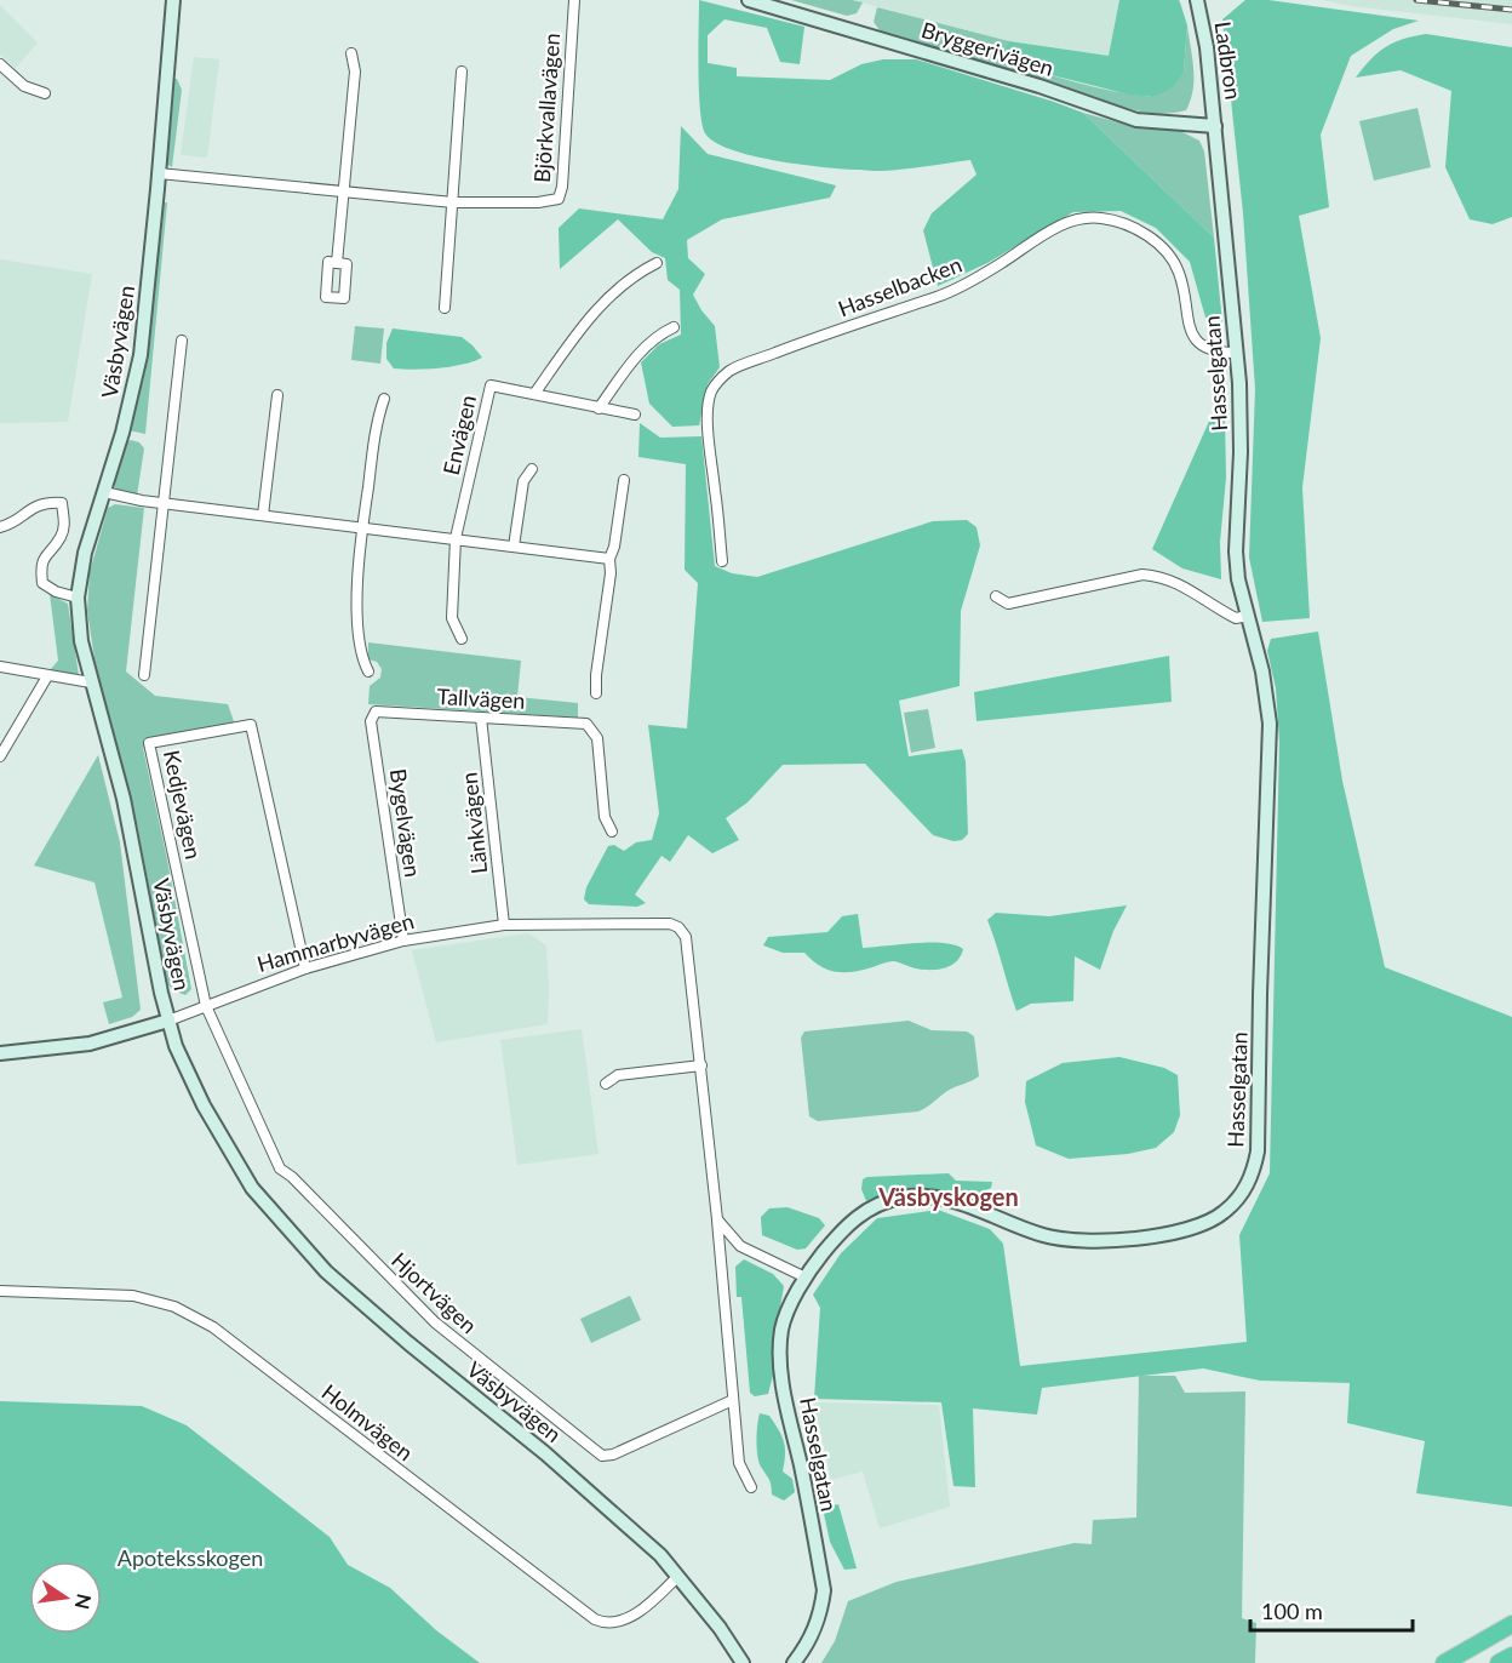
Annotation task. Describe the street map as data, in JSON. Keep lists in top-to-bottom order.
{
  "streets": {
    "street": [
      "Bryggerivägen",
      "Ladbron",
      "Björkvallavägen",
      "Hasselbacken",
      "Väsbyvägen",
      "Hasselgatan",
      "Envägen",
      "Tallvägen",
      "Kedjevägen",
      "Bygelvägen",
      "Länkvägen",
      "Hammarbyvägen",
      "Hjortvägen",
      "Holmvägen"
    ]
  },
  "crossings": [
    ["Bryggerivägen", "Ladbron"],
    ["Bryggerivägen", "Hasselgatan"],
    ["Ladbron", "Hasselgatan"],
    ["Björkvallavägen", "Väsbyvägen"],
    ["Hasselbacken", "Hasselgatan"],
    ["Väsbyvägen", "Hammarbyvägen"],
    ["Väsbyvägen", "Holmvägen"],
    ["Tallvägen", "Bygelvägen"],
    ["Tallvägen", "Länkvägen"],
    ["Kedjevägen", "Hammarbyvägen"],
    ["Kedjevägen", "Hjortvägen"],
    ["Bygelvägen", "Hammarbyvägen"],
    ["Länkvägen", "Hammarbyvägen"],
    ["Hammarbyvägen", "Hjortvägen"]
  ],
  "districts": ["Väsbyskogen"],
  "parks": ["Apoteksskogen"],
  "scale_bar": "100 m",
  "north": "right"
}
